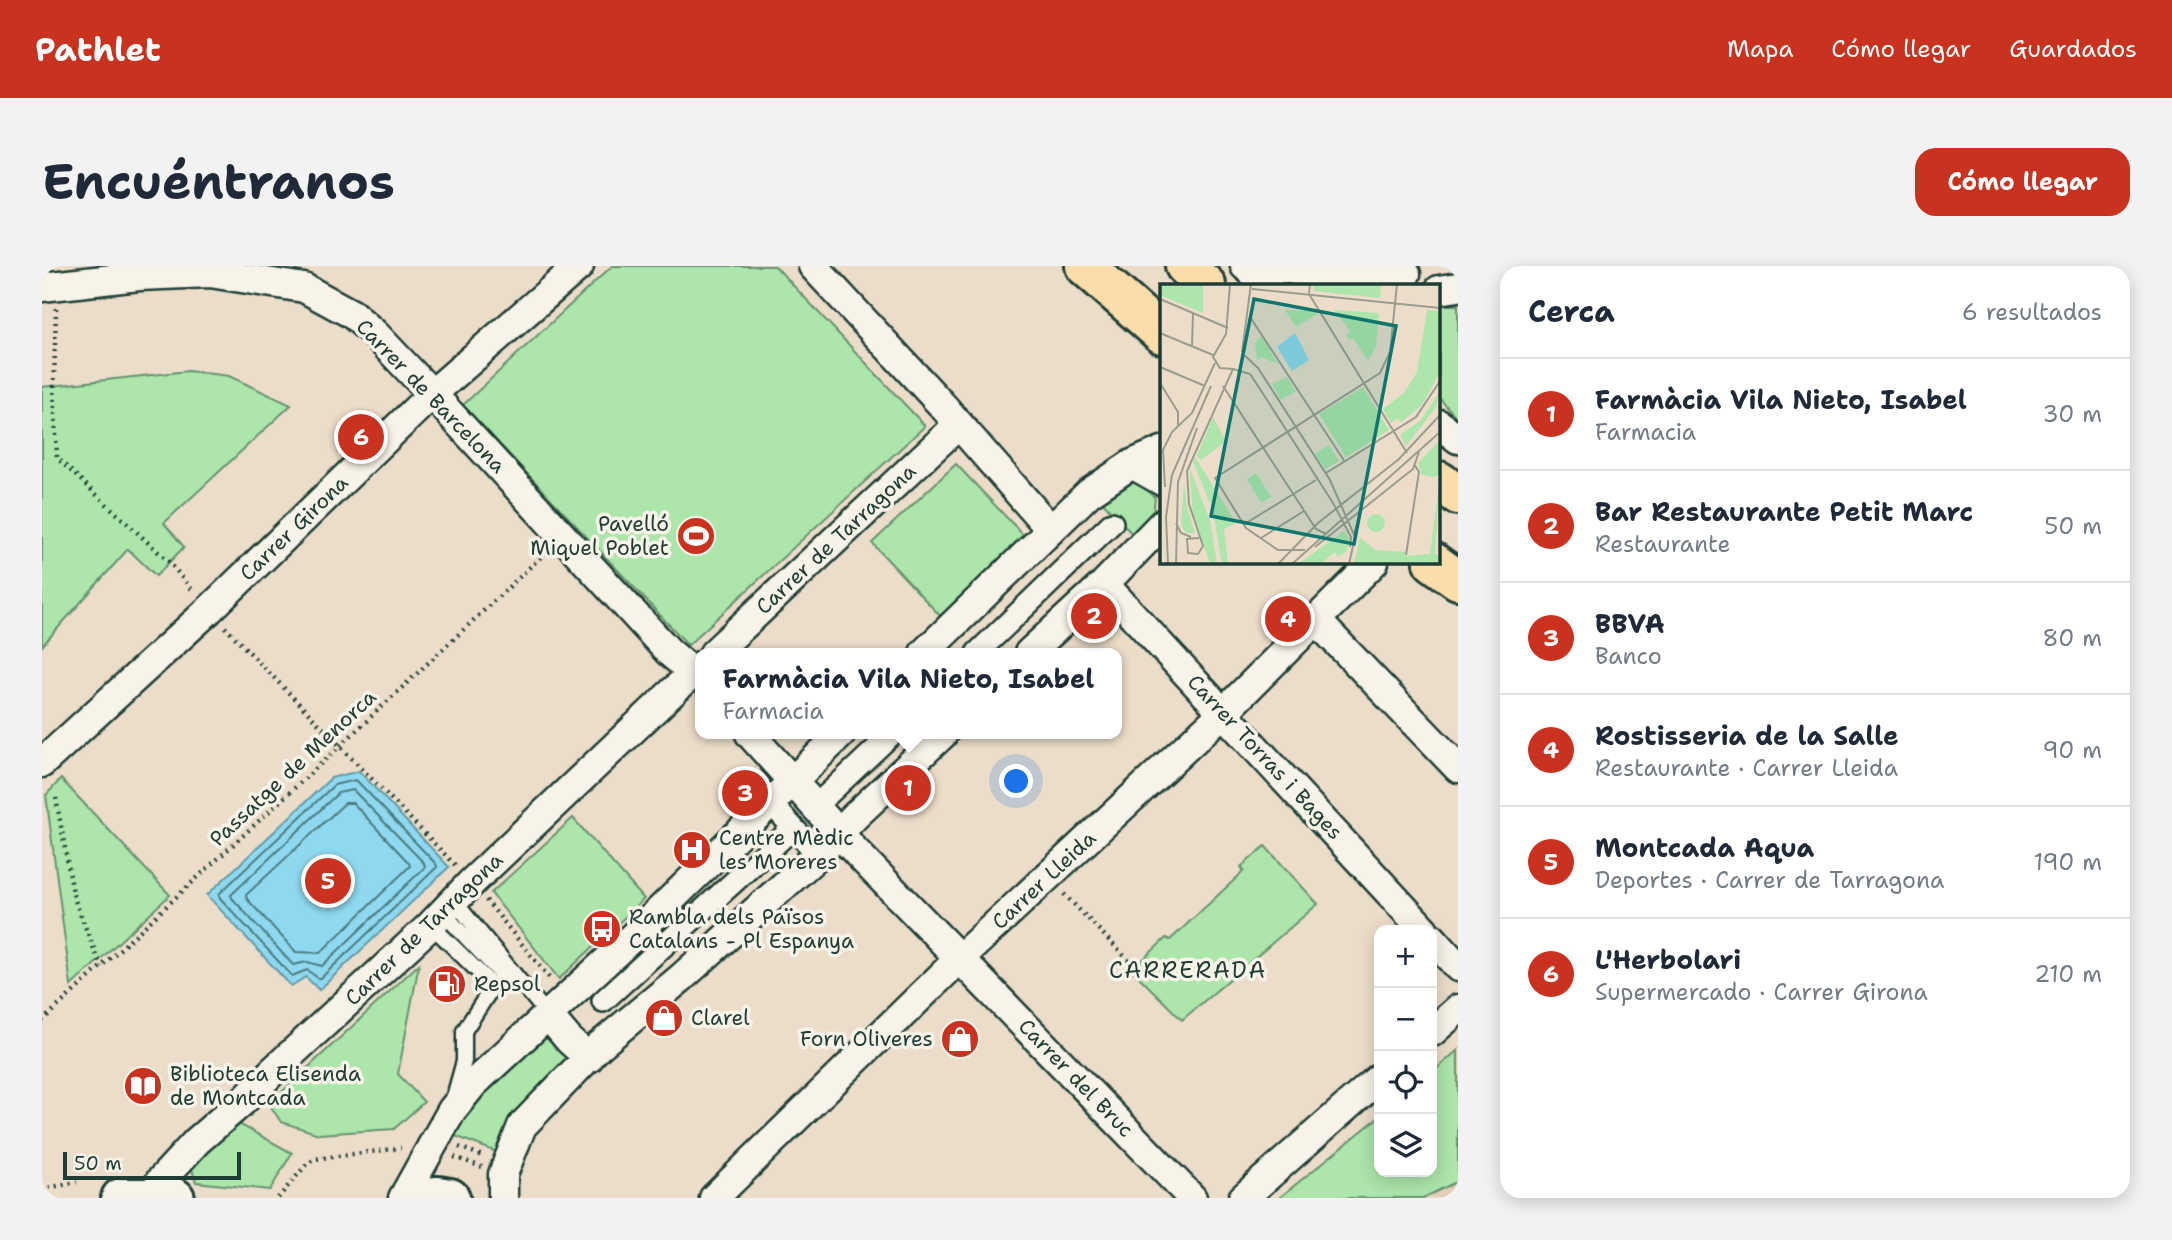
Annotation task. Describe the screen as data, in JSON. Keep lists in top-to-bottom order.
{
  "streets": {
    "street": [
      "Carrer de Barcelona",
      "Carrer Girona",
      "Carrer de Tarragona",
      "Carrer Torras i Bages",
      "Carrer Lleida",
      "Carrer del Bruc"
    ],
    "path": ["Passatge de Menorca"]
  },
  "crossings": [
    ["Carrer de Barcelona", "Carrer Girona"],
    ["Carrer de Barcelona", "Passatge de Menorca"],
    ["Carrer Torras i Bages", "Carrer Lleida"],
    ["Carrer Lleida", "Carrer del Bruc"]
  ],
  "districts": ["CARRERADA"],
  "places": {
    "sports": ["Pavelló Miquel Poblet"],
    "hospital": ["Centre Mèdic les Moreres"],
    "bus stop": ["Rambla dels Països Catalans - Pl Espanya"],
    "fuel station": ["Repsol"],
    "shop": ["Clarel", "Forn Oliveres"],
    "library": ["Biblioteca Elisenda de Montcada"]
  },
  "scale_bar": "50 m",
  "page": {
    "header": "Pathlet",
    "nav": ["Mapa", "Cómo llegar", "Guardados"],
    "buttons": "Cómo llegar",
    "title": "Encuéntranos",
    "heading": ["Cerca", "6 resultados"],
    "list": [
      {
        "mark": "1",
        "name": "Farmàcia Vila Nieto, Isabel",
        "note": "Farmacia",
        "value": "30 m"
      },
      {
        "mark": "2",
        "name": "Bar Restaurante Petit Marc",
        "note": "Restaurante",
        "value": "50 m"
      },
      {
        "mark": "3",
        "name": "BBVA",
        "note": "Banco",
        "value": "80 m"
      },
      {
        "mark": "4",
        "name": "Rostisseria de la Salle",
        "note": "Restaurante · Carrer Lleida",
        "value": "90 m"
      },
      {
        "mark": "5",
        "name": "Montcada Aqua",
        "note": "Deportes · Carrer de Tarragona",
        "value": "190 m"
      },
      {
        "mark": "6",
        "name": "L'Herbolari",
        "note": "Supermercado · Carrer Girona",
        "value": "210 m"
      }
    ],
    "pins": [
      "6",
      "2",
      "4",
      "1",
      "3",
      "5"
    ],
    "popup": ["Farmàcia Vila Nieto, Isabel", "Farmacia"],
    "map_buttons": ["+", "−"],
    "scale": "50 m"
  }
}
